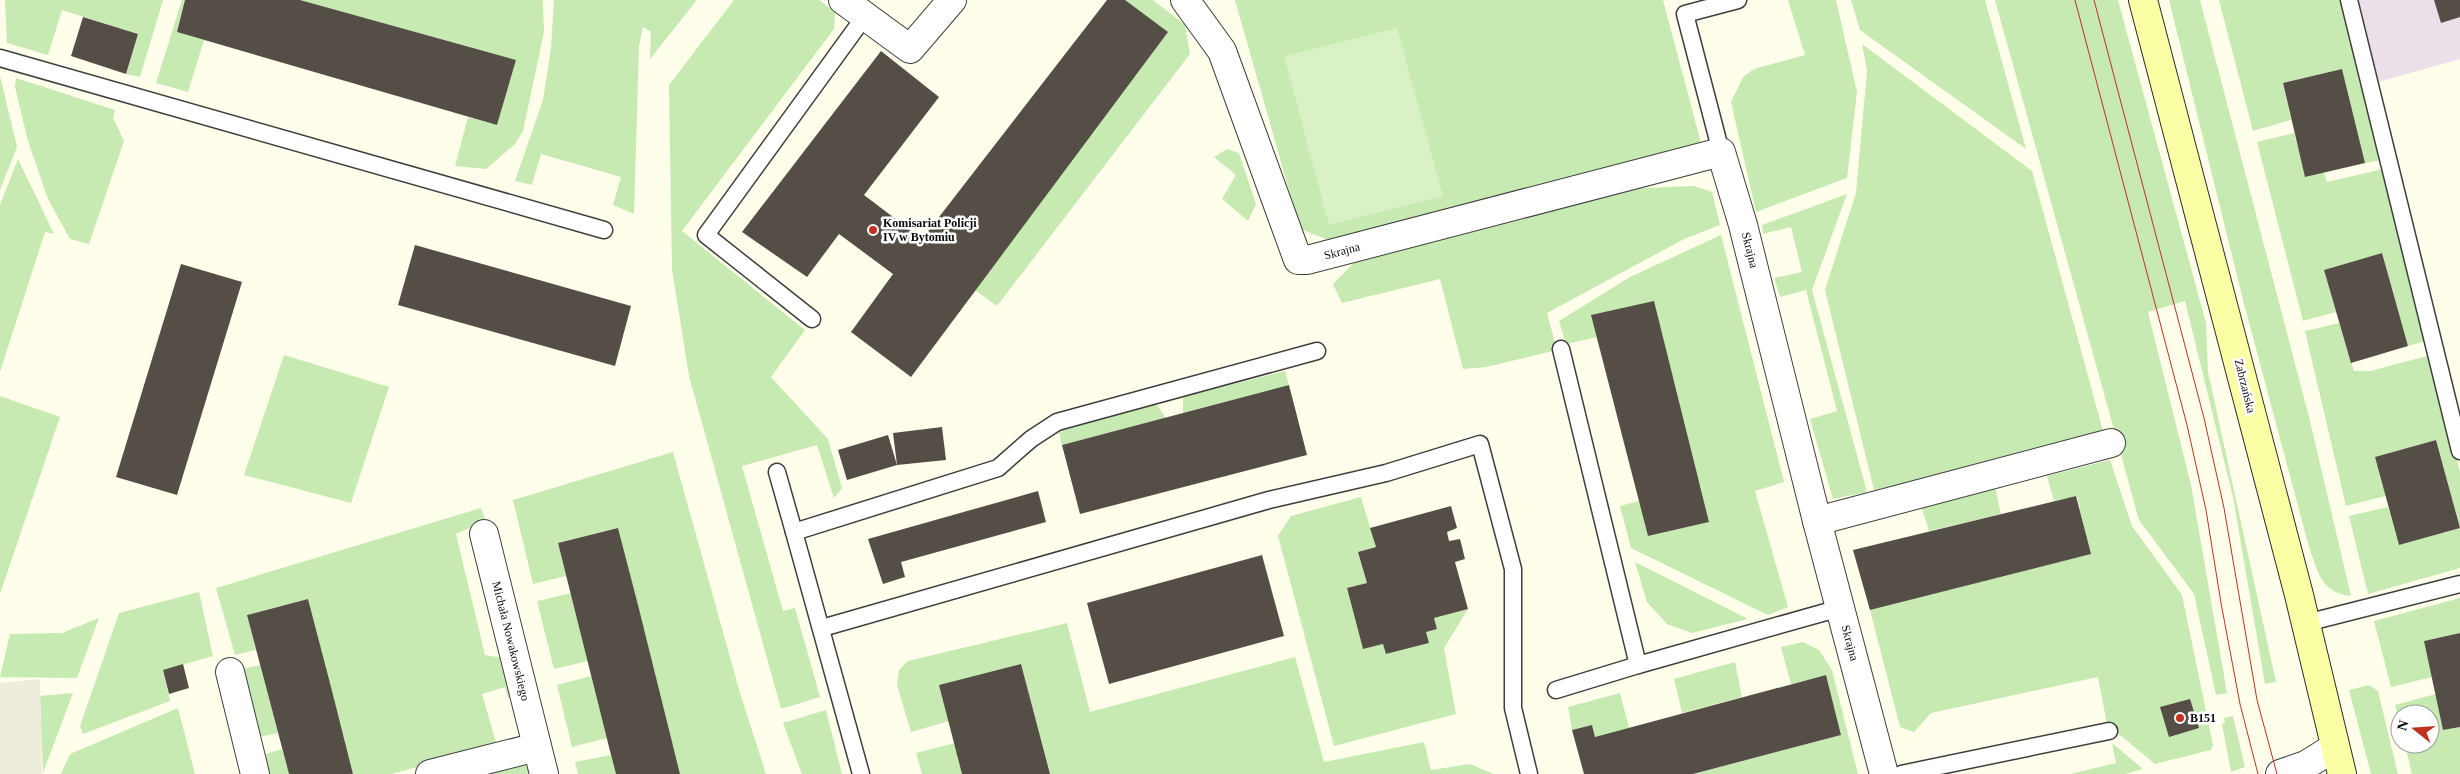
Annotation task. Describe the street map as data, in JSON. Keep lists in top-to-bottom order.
{
  "streets": {
    "main road": ["Zabrzańska"],
    "street": ["Skrajna", "Michała Nowakowskiego"]
  },
  "places": ["Komisariat Policji IV w Bytomiu", "B151"],
  "north": "left"
}
